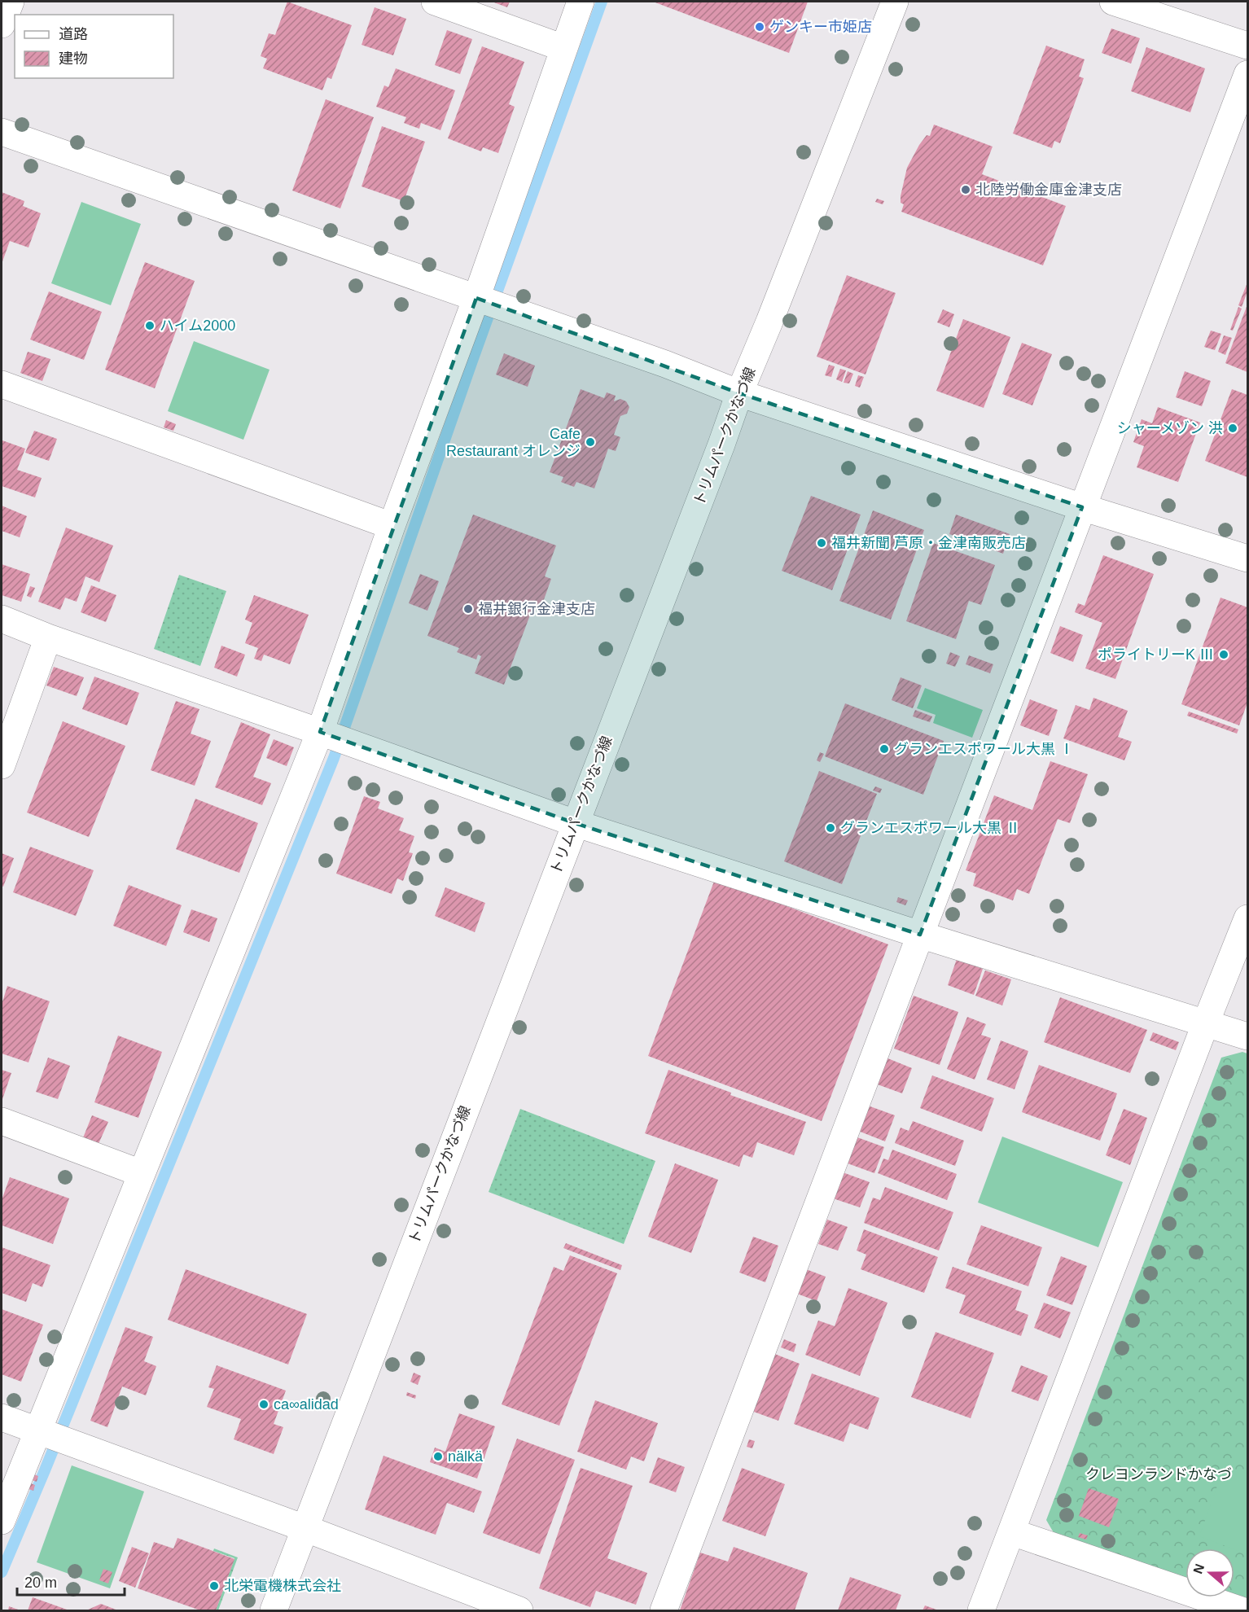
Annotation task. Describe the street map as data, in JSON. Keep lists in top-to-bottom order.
{
  "streets": {
    "street": ["トリムパークかなづ線"]
  },
  "parks": ["クレヨンランドかなづ"],
  "places": [
    "ゲンキー市姫店",
    "北陸労働金庫金津支店",
    "ハイム2000",
    "シャーメゾン 洪",
    "Cafe Restaurant オレンジ",
    "福井新聞 芦原・金津南販売店",
    "福井銀行金津支店",
    "ポライトリーK Ⅲ",
    "グランエスポワール大黒 Ⅰ",
    "グランエスポワール大黒 Ⅱ",
    "ca∞alidad",
    "nälkä",
    "北栄電機株式会社"
  ],
  "legend": ["道路", "建物"],
  "scale_bar": "20 m",
  "north": "left"
}
